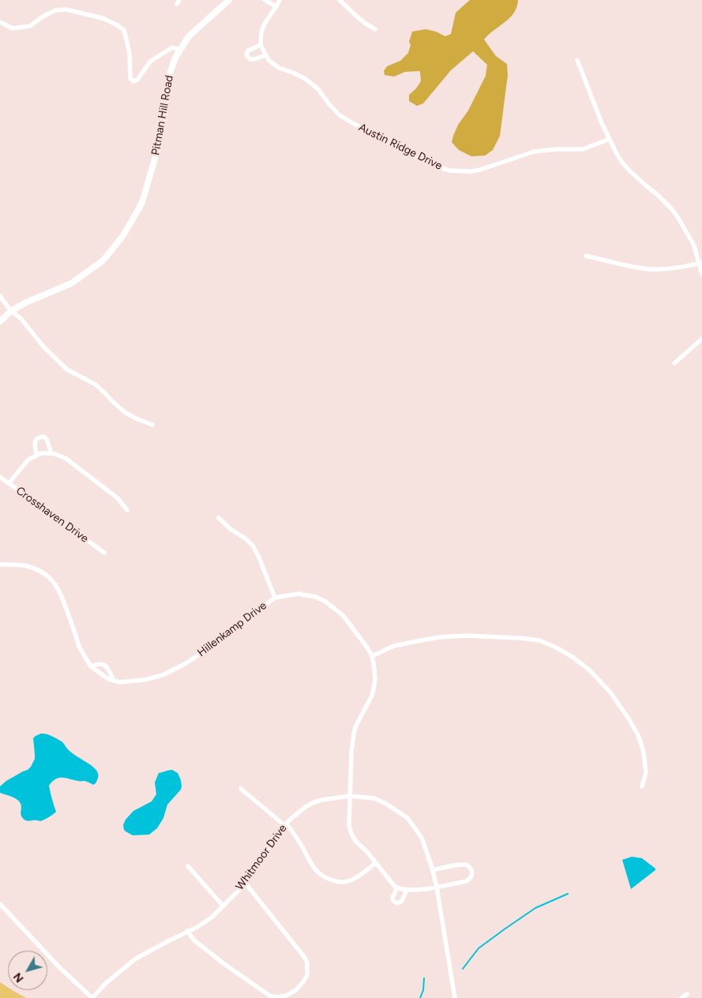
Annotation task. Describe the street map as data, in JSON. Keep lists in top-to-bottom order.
{
  "streets": {
    "street": [
      "Pitman Hill Road",
      "Austin Ridge Drive",
      "Crosshaven Drive",
      "Hillenkamp Drive",
      "Whitmoor Drive"
    ]
  },
  "crossings": [
    ["Hillenkamp Drive", "Whitmoor Drive"]
  ],
  "north": "bottom left"
}
